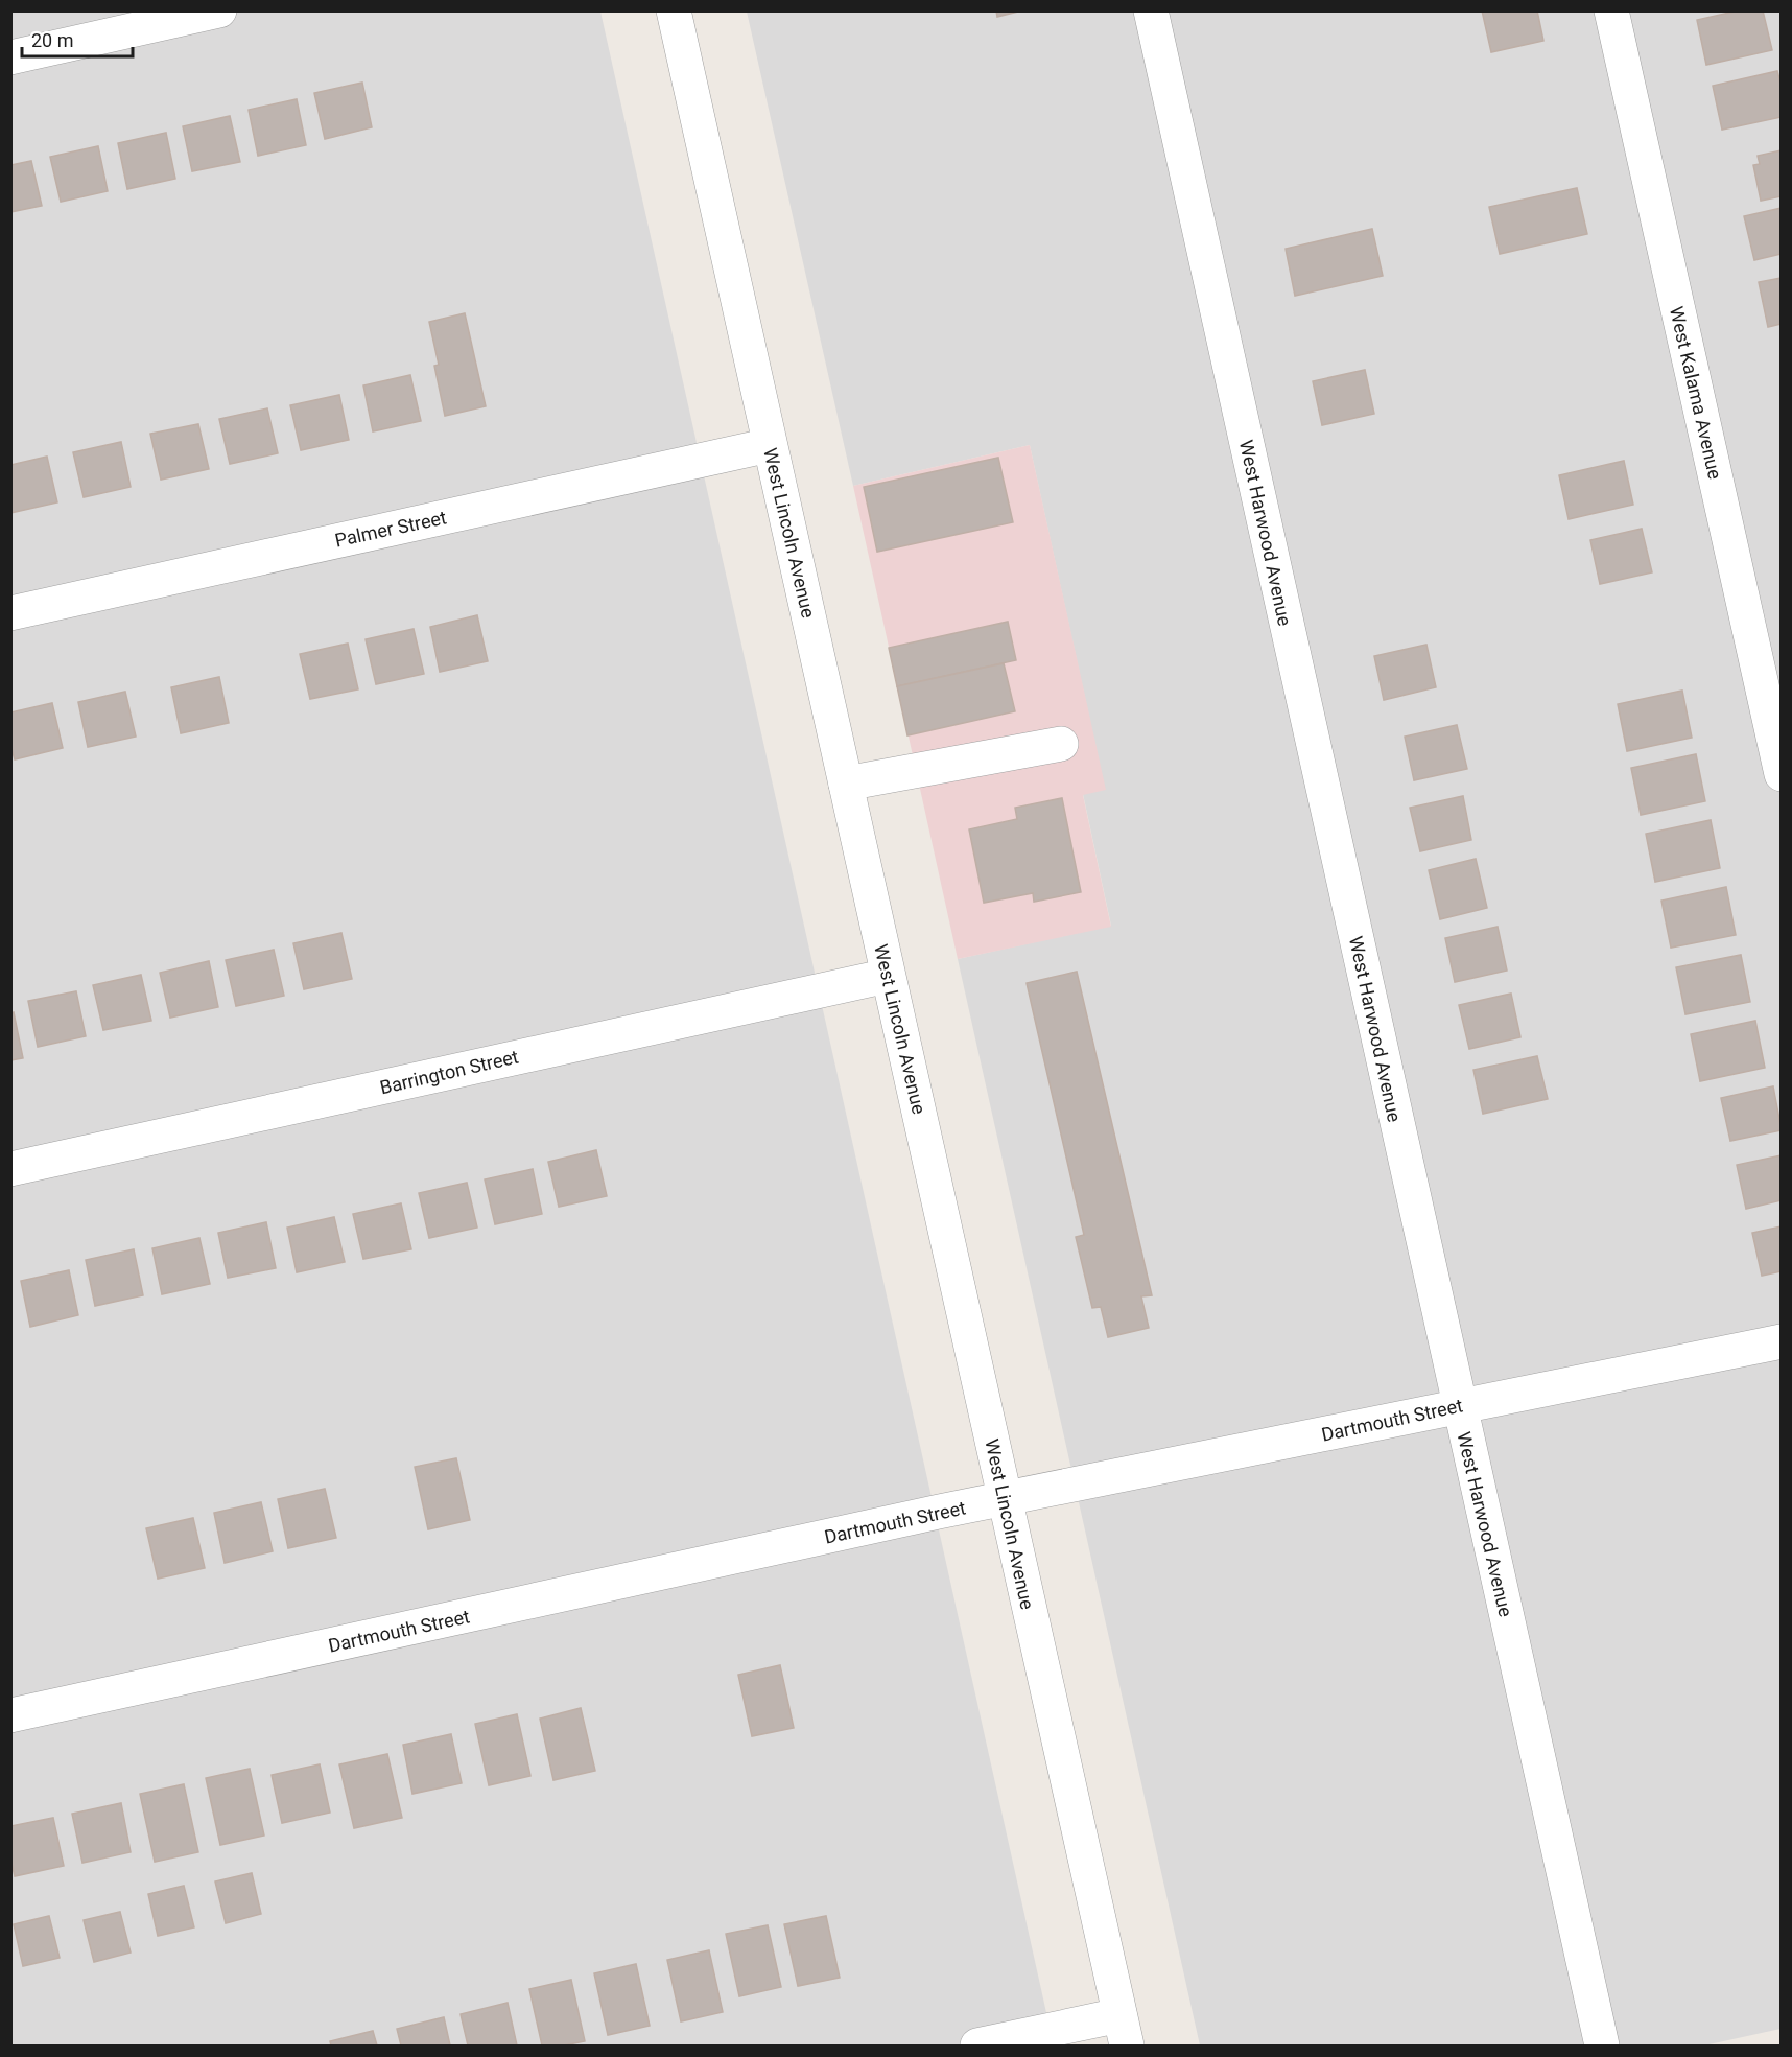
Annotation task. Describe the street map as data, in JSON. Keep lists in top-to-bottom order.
{
  "streets": {
    "street": [
      "West Kalama Avenue",
      "Palmer Street",
      "West Lincoln Avenue",
      "West Harwood Avenue",
      "Barrington Street",
      "Dartmouth Street"
    ]
  },
  "crossings": [
    ["Palmer Street", "West Lincoln Avenue"],
    ["West Lincoln Avenue", "Barrington Street"],
    ["West Lincoln Avenue", "Dartmouth Street"],
    ["West Harwood Avenue", "Dartmouth Street"]
  ],
  "scale_bar": "20 m"
}
